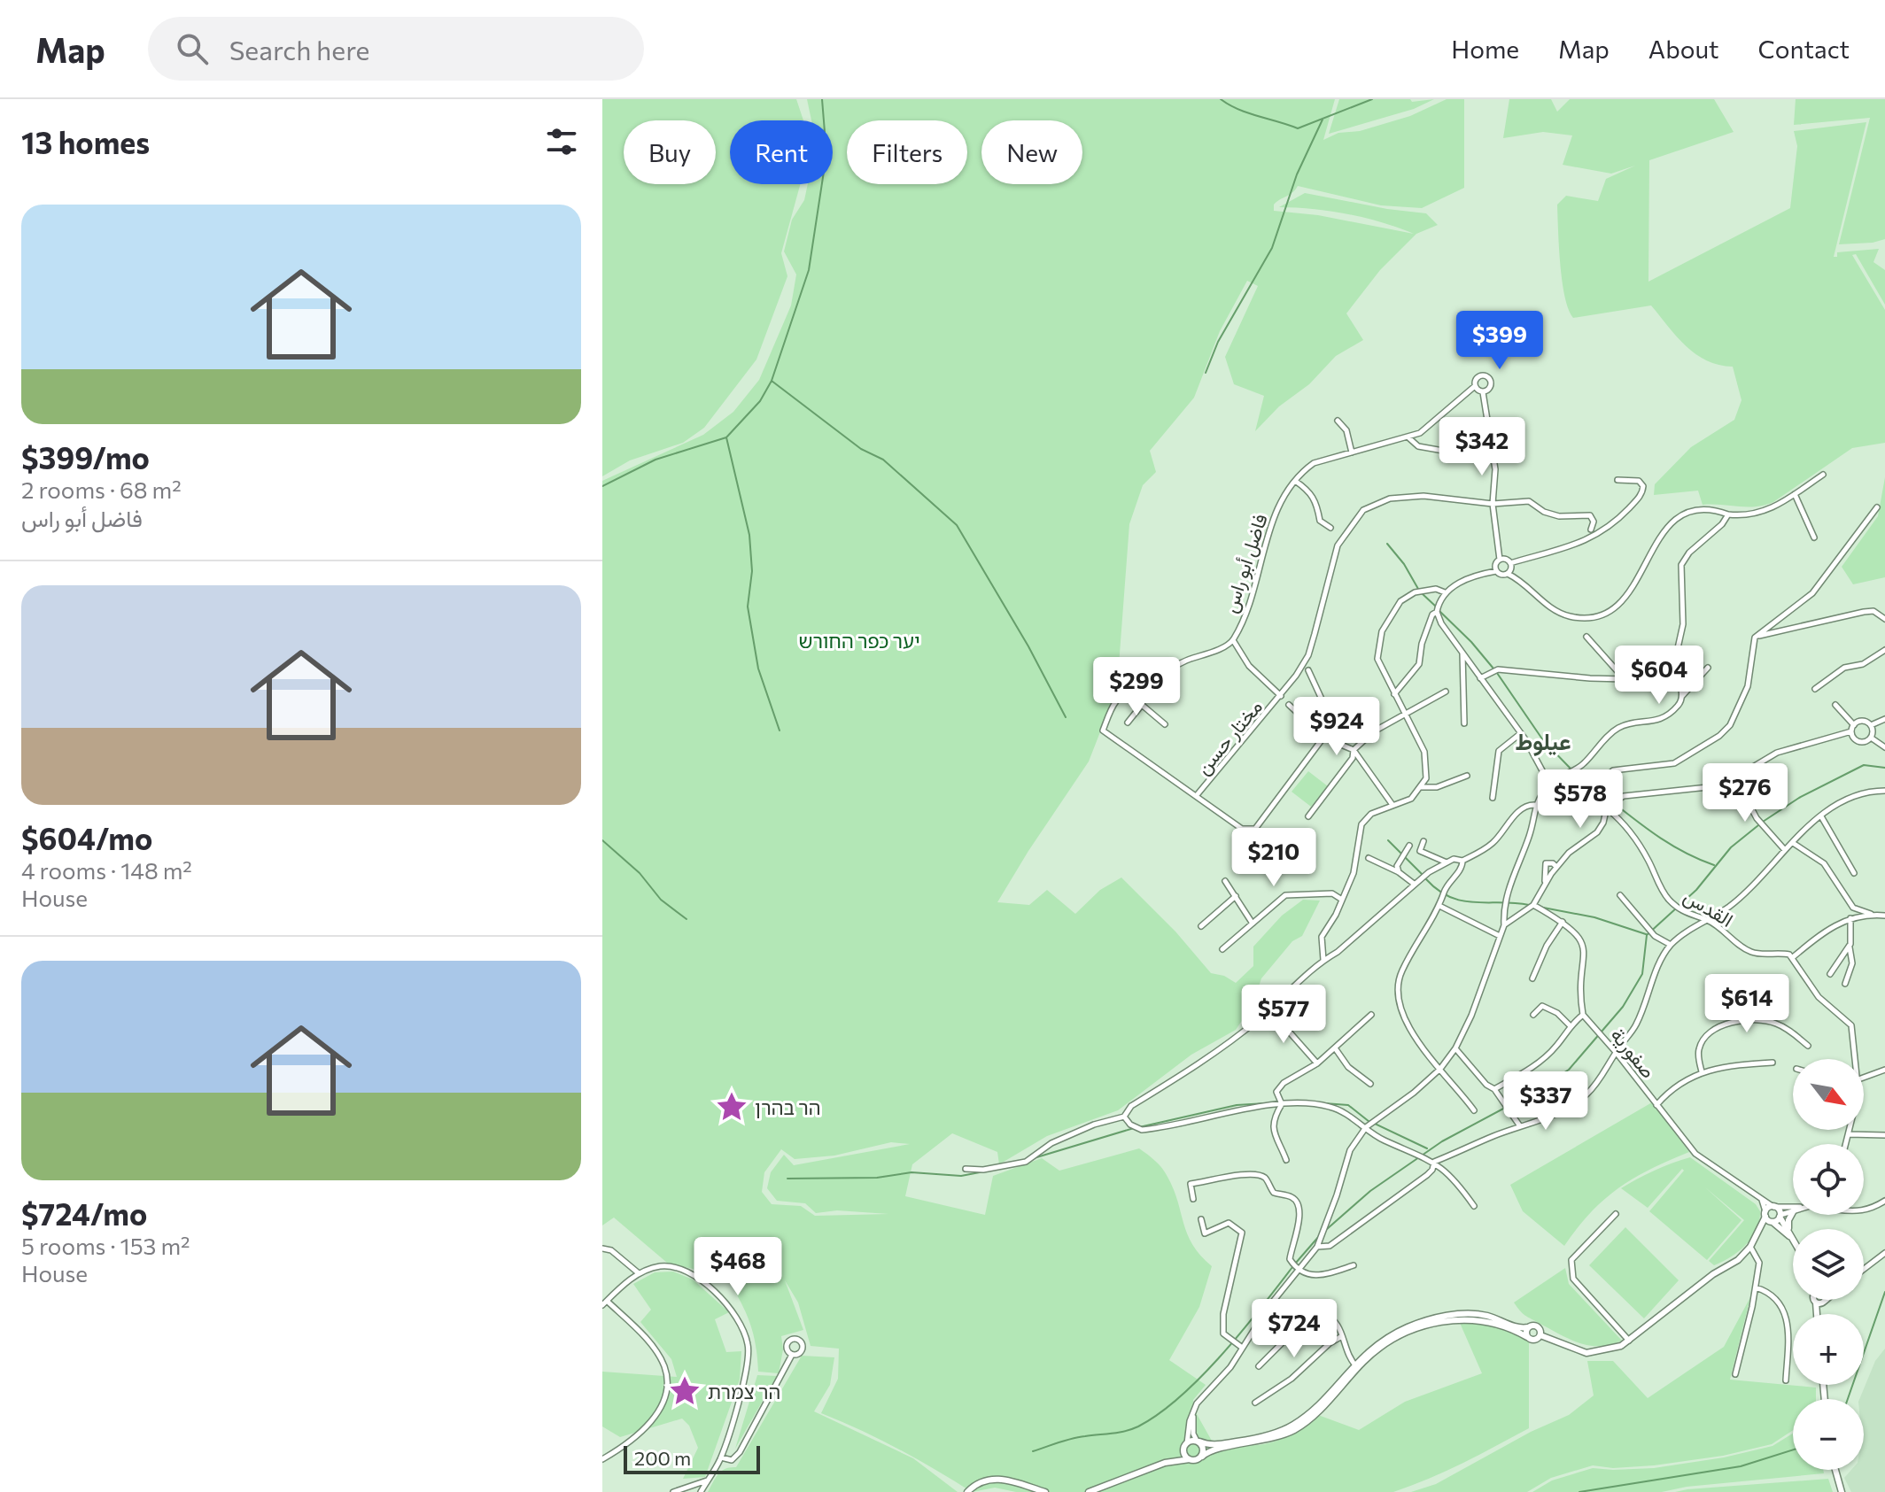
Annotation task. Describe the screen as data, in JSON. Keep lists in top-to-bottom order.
{
  "streets": {
    "street": [
      "فاضل أبو راس",
      "مختار حسن",
      "القدس",
      "صفورية"
    ]
  },
  "crossings": [
    ["فاضل أبو راس", "مختار حسن"]
  ],
  "districts": ["عيلوط"],
  "parks": ["יער כפר החורש"],
  "places": {
    "place": ["הר בהרן", "הר צמרת"]
  },
  "scale_bar": "200 m",
  "north": "bottom right",
  "page": {
    "header": "Map",
    "search": "Search here",
    "nav": [
      "Home",
      "Map",
      "About",
      "Contact"
    ],
    "heading": "13 homes",
    "chip": [
      "Buy",
      "Rent",
      "Filters",
      "New"
    ],
    "list": [
      {
        "name": "$399/mo",
        "note": "2 rooms · 68 m² · فاضل أبو راس"
      },
      {
        "name": "$604/mo",
        "note": "4 rooms · 148 m² · House"
      },
      {
        "name": "$724/mo",
        "note": "5 rooms · 153 m² · House"
      }
    ],
    "price": [
      "$399",
      "$342",
      "$604",
      "$299",
      "$924",
      "$276",
      "$578",
      "$210",
      "$614",
      "$577",
      "$337",
      "$468",
      "$724"
    ],
    "map_buttons": ["+", "−"],
    "scale": "200 m"
  }
}
